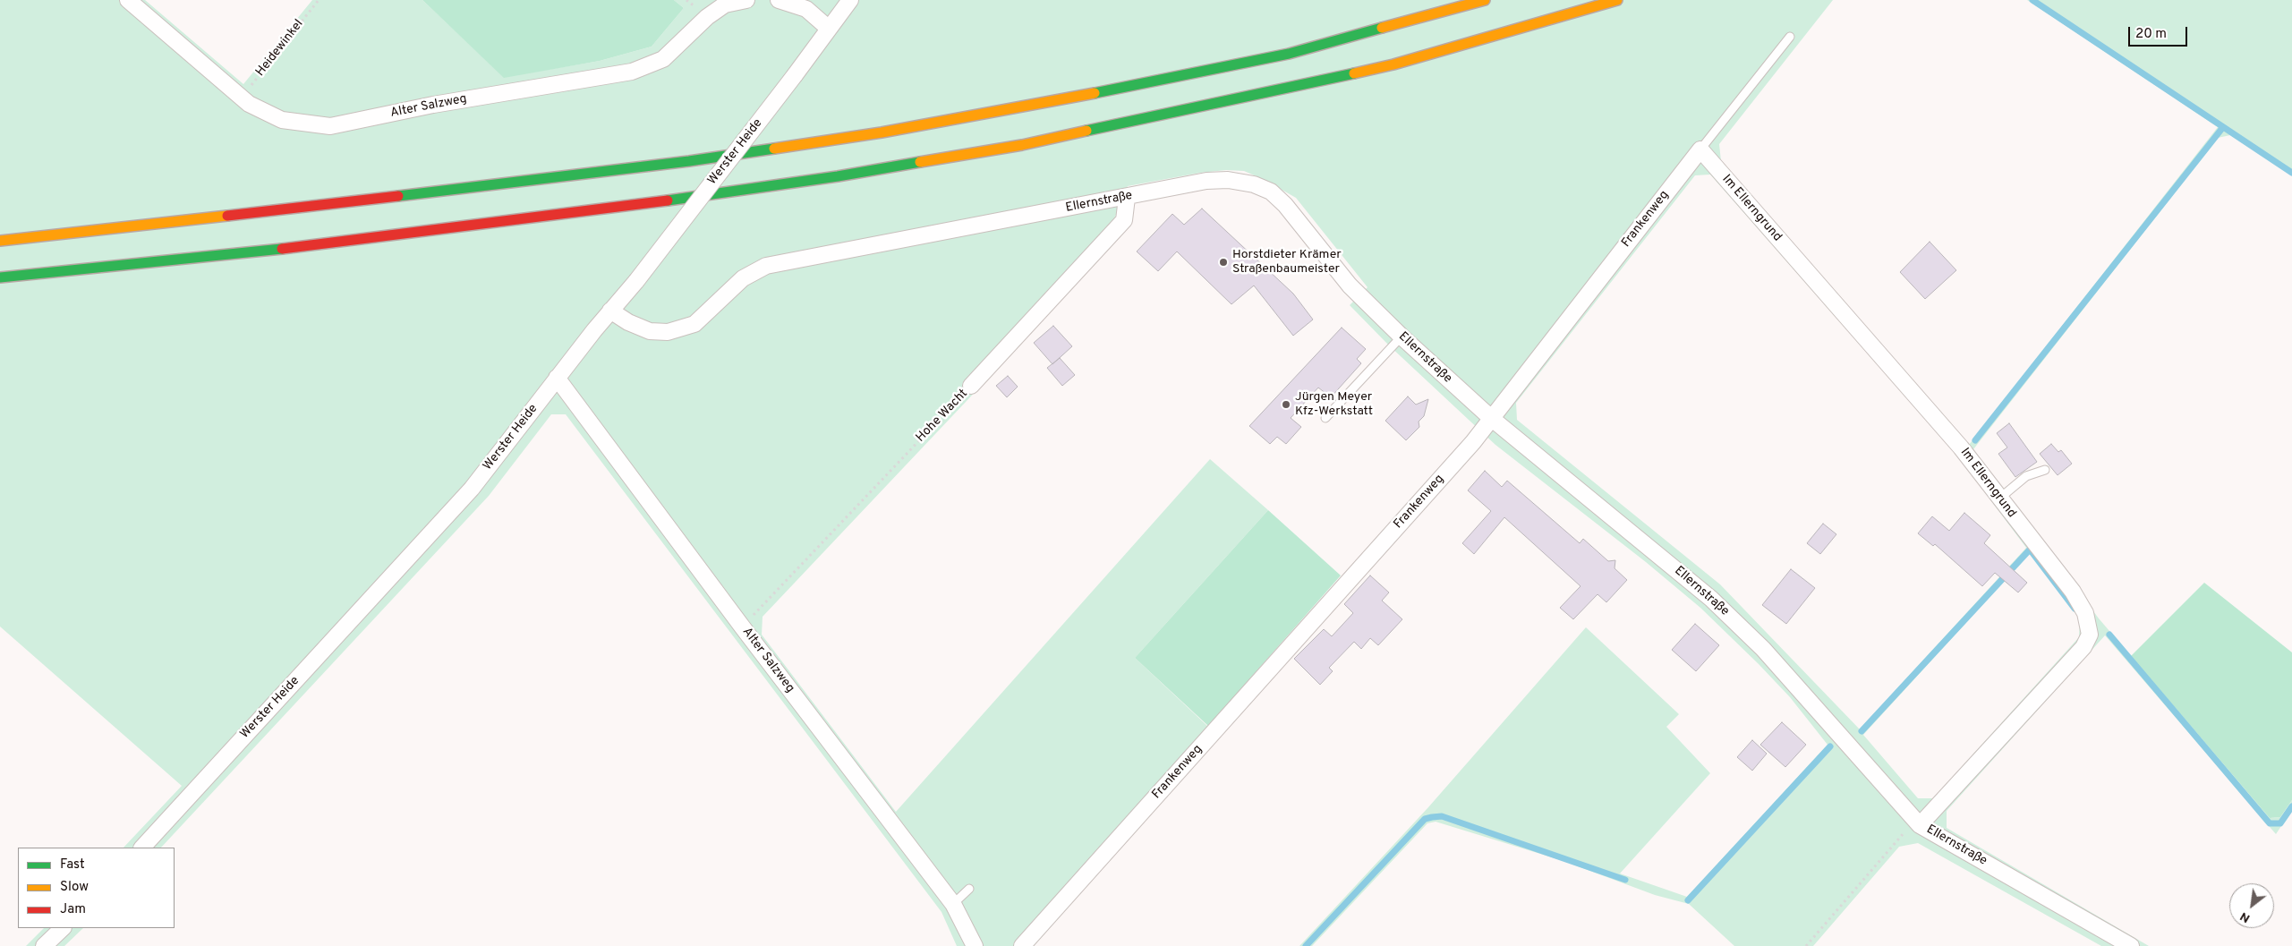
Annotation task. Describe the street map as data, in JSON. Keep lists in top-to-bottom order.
{
  "streets": {
    "street": [
      "Alter Salzweg",
      "Werster Heide",
      "Ellernstraße",
      "Im Ellerngrund",
      "Frankenweg",
      "Hohe Wacht"
    ],
    "path": ["Heidewinkel"]
  },
  "crossings": [
    ["Heidewinkel", "Alter Salzweg"],
    ["Alter Salzweg", "Werster Heide"],
    ["Alter Salzweg", "Hohe Wacht"],
    ["Werster Heide", "Ellernstraße"],
    ["Ellernstraße", "Im Ellerngrund"],
    ["Ellernstraße", "Frankenweg"],
    ["Ellernstraße", "Hohe Wacht"],
    ["Im Ellerngrund", "Frankenweg"]
  ],
  "places": ["Horstdieter Krämer Straßenbaumeister", "Jürgen Meyer Kfz-Werkstatt"],
  "legend": ["Fast", "Slow", "Jam"],
  "scale_bar": "20 m",
  "north": "bottom left"
}
